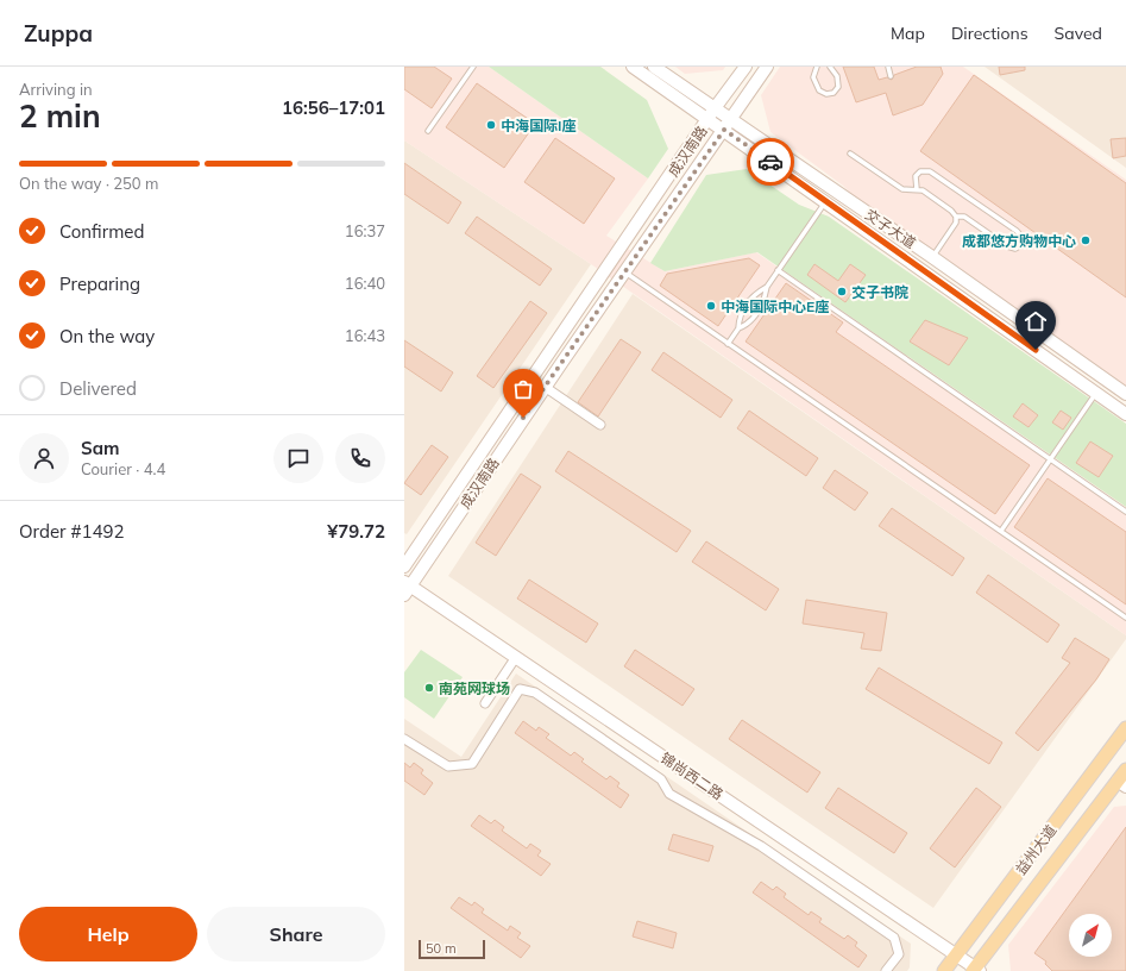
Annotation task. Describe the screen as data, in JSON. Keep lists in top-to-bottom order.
{
  "streets": {
    "main road": [
      "成汉南路",
      "交子大道",
      "锦尚西二路",
      "益州大道"
    ]
  },
  "crossings": [
    ["成汉南路", "交子大道"],
    ["成汉南路", "锦尚西二路"],
    ["锦尚西二路", "益州大道"]
  ],
  "places": [
    "中海国际I座",
    "成都悠方购物中心",
    "交子书院",
    "中海国际中心E座",
    "南苑网球场"
  ],
  "scale_bar": "50 m",
  "north": "top right",
  "page": {
    "header": "Zuppa",
    "nav": ["Map", "Directions", "Saved"],
    "heading": ["2 min", "Arriving in", "16:56–17:01"],
    "panel": [
      "Sam",
      "Courier · 4.4",
      "Order #1492",
      "¥79.72"
    ],
    "bar": "On the way · 250 m",
    "list": [
      ["Confirmed", "16:37"],
      ["Preparing", "16:40"],
      ["On the way", "16:43"],
      "Delivered"
    ],
    "buttons": ["Help", "Share"],
    "scale": "50 m"
  }
}
